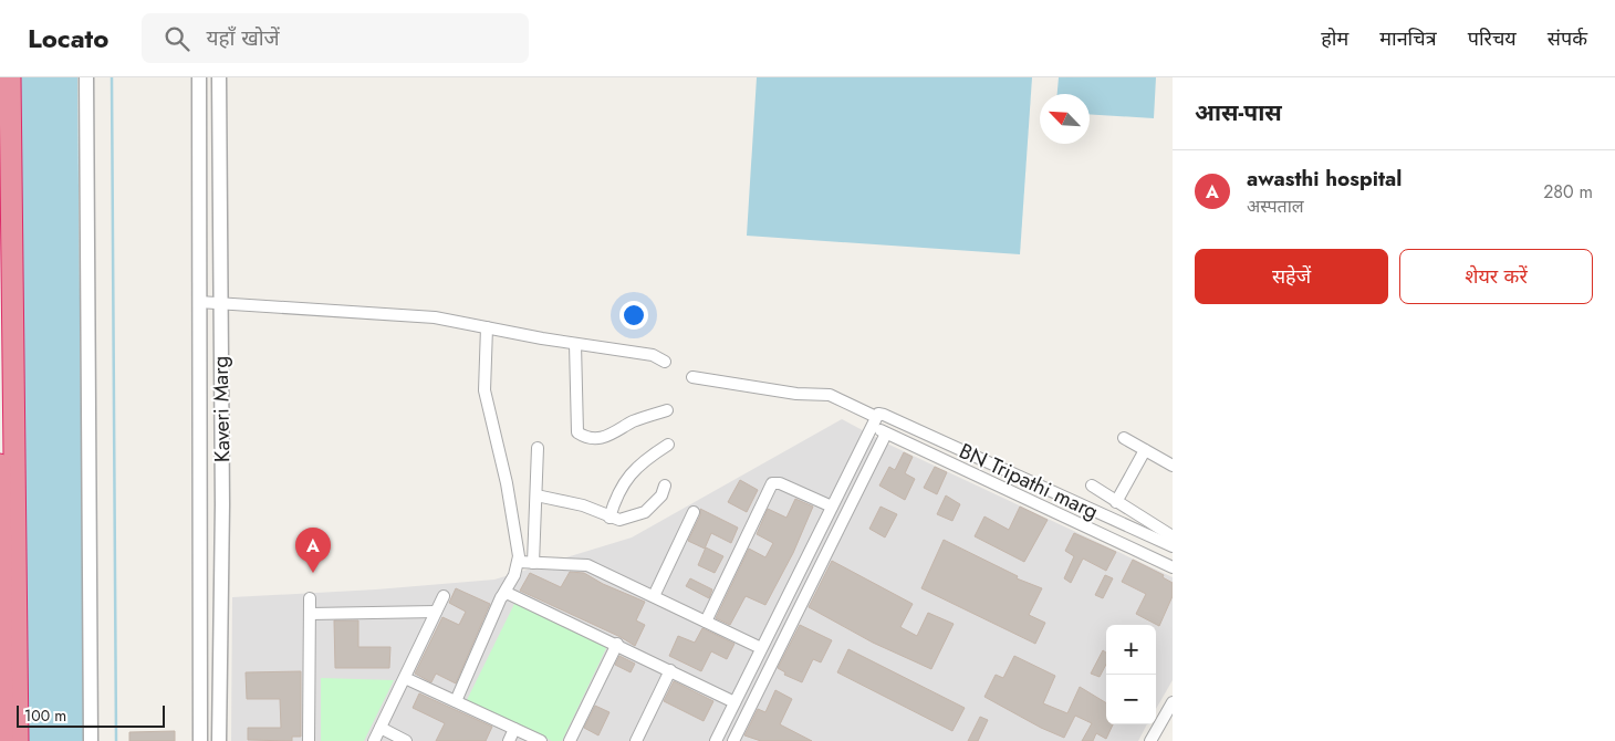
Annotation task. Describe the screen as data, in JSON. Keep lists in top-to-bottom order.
{
  "streets": {
    "street": ["Kaveri Marg", "BN Tripathi marg"]
  },
  "scale_bar": "100 m",
  "north": "top left",
  "page": {
    "header": "Locato",
    "search": "यहाँ खोजें",
    "nav": [
      "होम",
      "मानचित्र",
      "परिचय",
      "संपर्क"
    ],
    "heading": "आस-पास",
    "list": [
      {
        "mark": "A",
        "name": "awasthi hospital",
        "note": "अस्पताल",
        "value": "280 m"
      }
    ],
    "buttons": ["सहेजें", "शेयर करें"],
    "pins": "A",
    "map_buttons": ["+", "−"],
    "scale": "100 m"
  }
}
